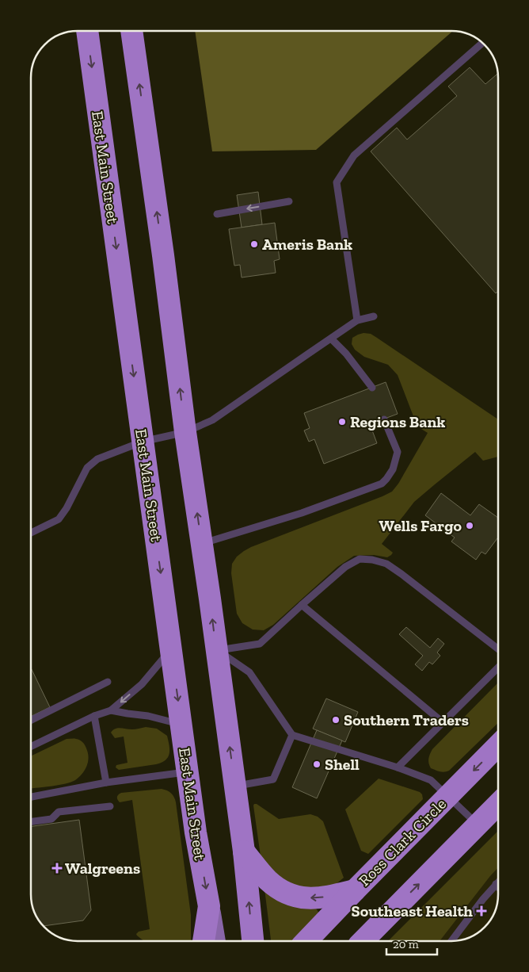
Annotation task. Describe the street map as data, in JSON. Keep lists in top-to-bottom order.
{
  "streets": {
    "highway": ["East Main Street", "Ross Clark Circle"]
  },
  "places": {
    "other": [
      "Ameris Bank",
      "Regions Bank",
      "Wells Fargo",
      "Southern Traders",
      "Shell"
    ],
    "health": ["Walgreens", "Southeast Health"]
  },
  "scale_bar": "20 m"
}
